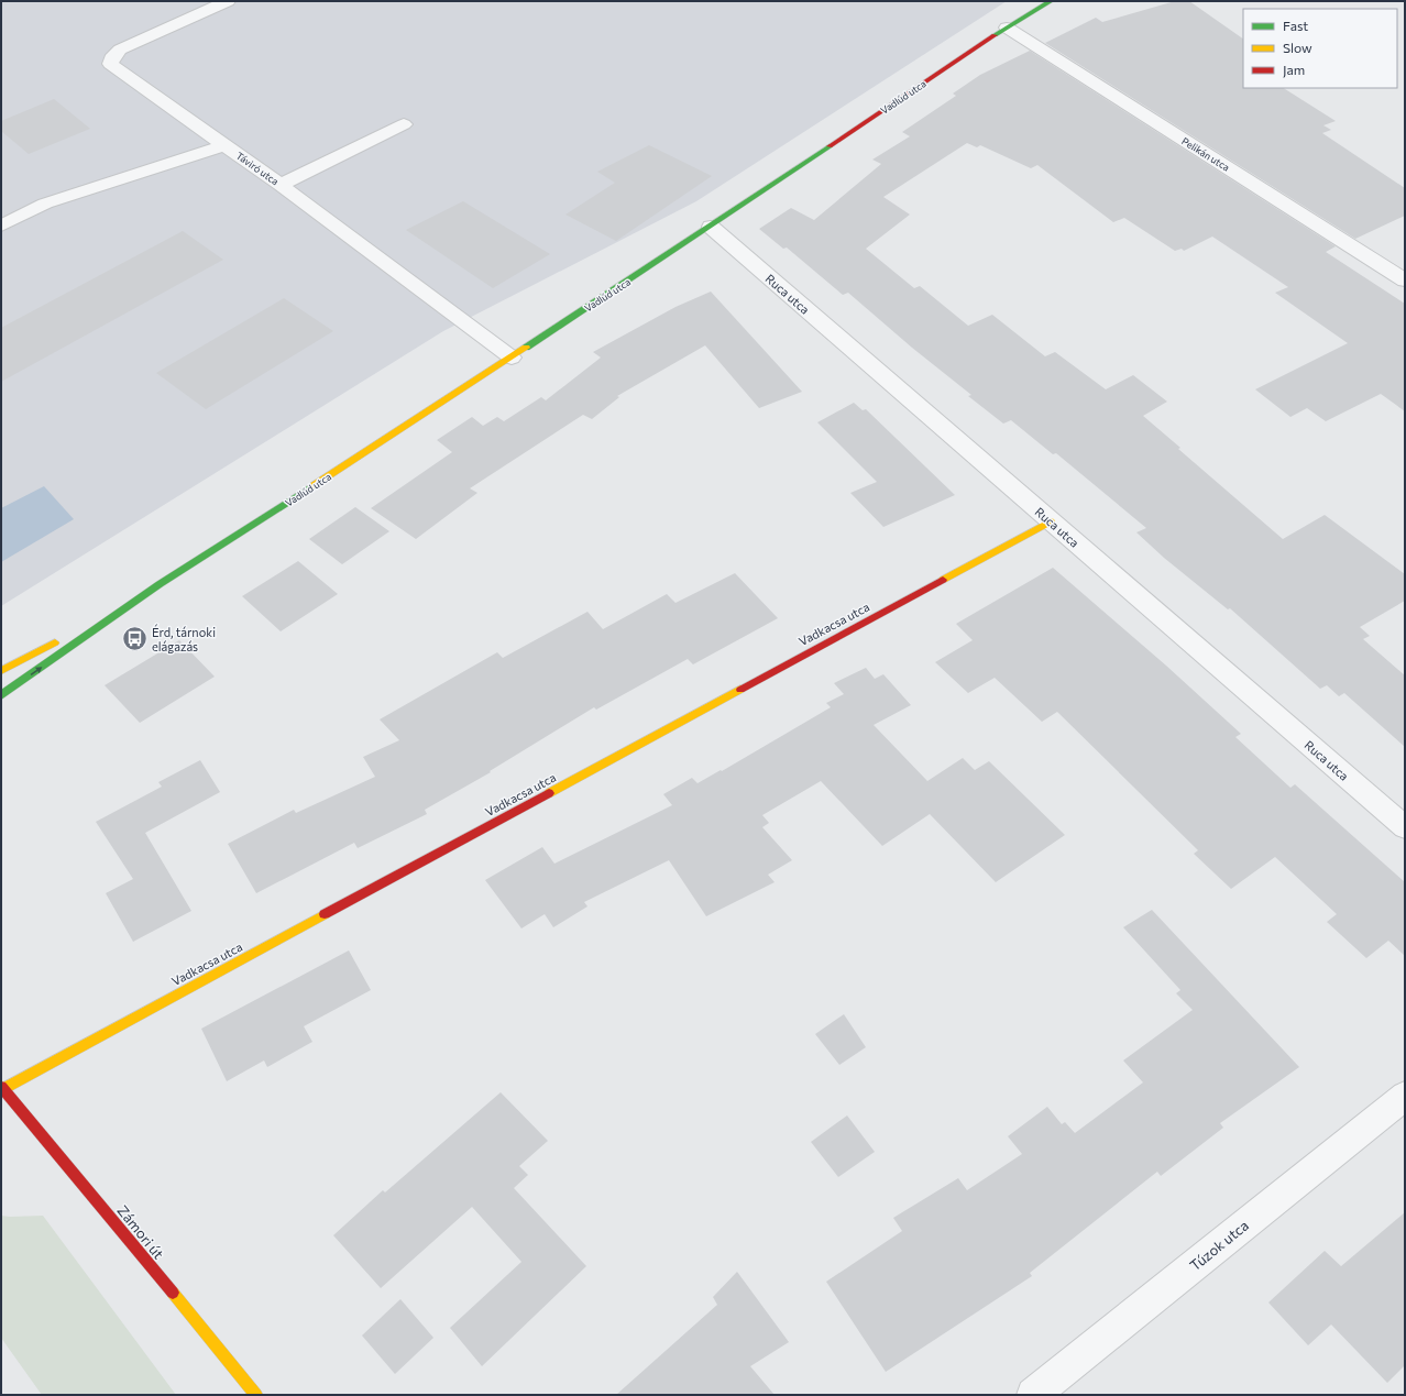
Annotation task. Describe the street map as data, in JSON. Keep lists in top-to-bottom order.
{
  "streets": {
    "street": [
      "Vadlúd utca",
      "Pelikán utca",
      "Táviró utca",
      "Ruca utca",
      "Vadkacsa utca",
      "Zámori út",
      "Túzok utca"
    ]
  },
  "crossings": [
    ["Vadlúd utca", "Pelikán utca"],
    ["Vadlúd utca", "Táviró utca"],
    ["Vadlúd utca", "Ruca utca"],
    ["Ruca utca", "Vadkacsa utca"],
    ["Vadkacsa utca", "Zámori út"]
  ],
  "places": {
    "bus stop": ["Érd, tárnoki elágazás"]
  },
  "legend": ["Fast", "Slow", "Jam"]
}
